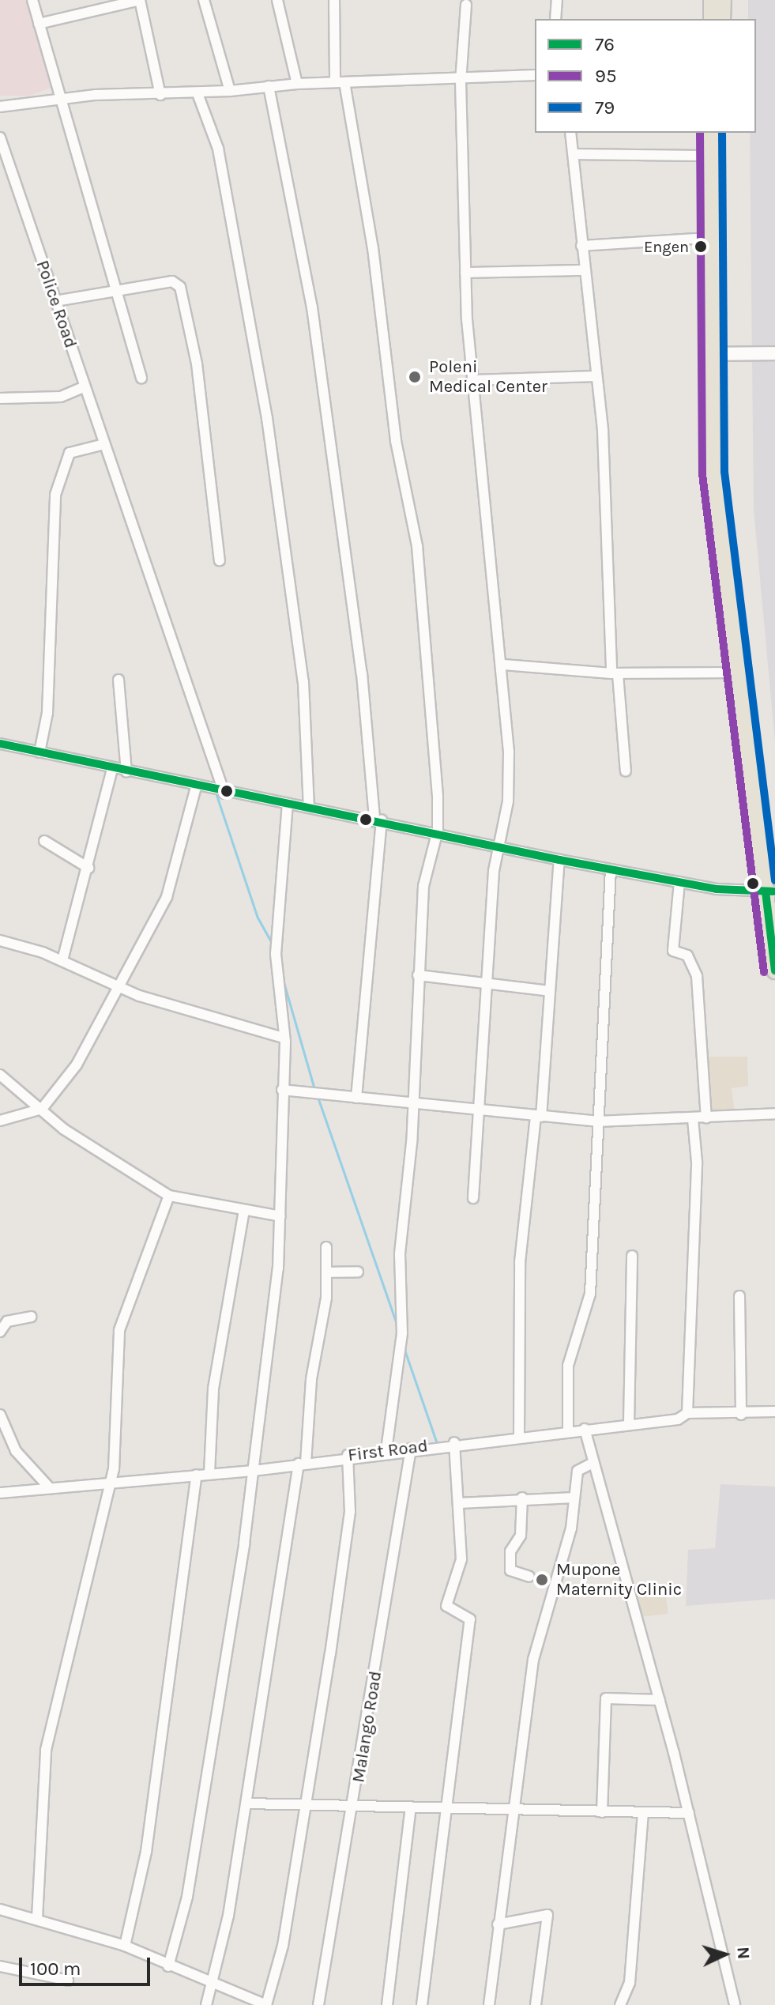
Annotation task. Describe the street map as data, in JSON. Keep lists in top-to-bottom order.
{
  "streets": {
    "street": ["Police Road", "First Road", "Malango Road"]
  },
  "crossings": [
    ["First Road", "Malango Road"]
  ],
  "places": ["Engen", "Poleni Medical Center", "Mupone Maternity Clinic"],
  "lines": ["transit line 95", "transit line 79", "transit line 76"],
  "legend": ["76", "95", "79"],
  "scale_bar": "100 m",
  "north": "right"
}
